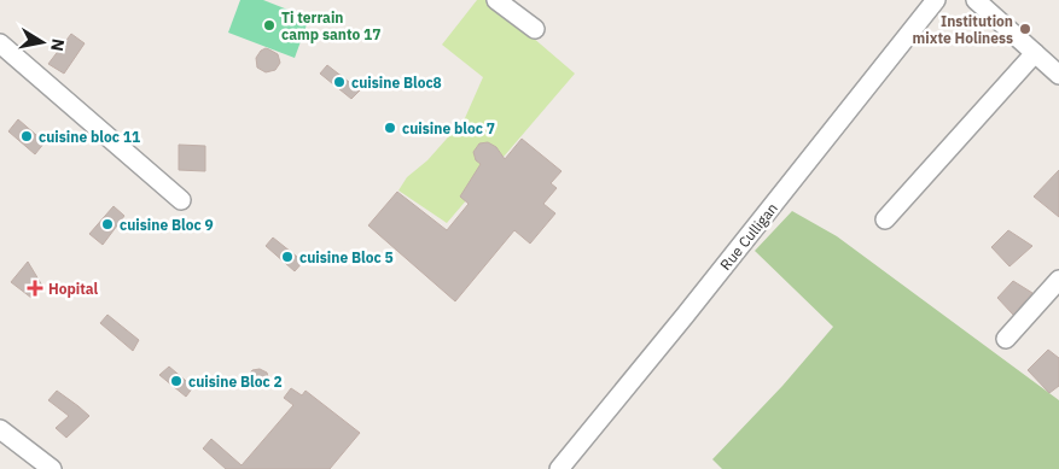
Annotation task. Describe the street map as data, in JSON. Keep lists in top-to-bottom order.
{
  "streets": {
    "street": ["Rue Culligan"]
  },
  "places": {
    "other": [
      "Ti terrain camp santo 17",
      "Institution mixte Holiness",
      "cuisine Bloc8",
      "cuisine bloc 7",
      "cuisine bloc 11",
      "cuisine Bloc 9",
      "cuisine Bloc 5",
      "cuisine Bloc 2"
    ],
    "health": ["Hopital"]
  },
  "north": "right"
}
